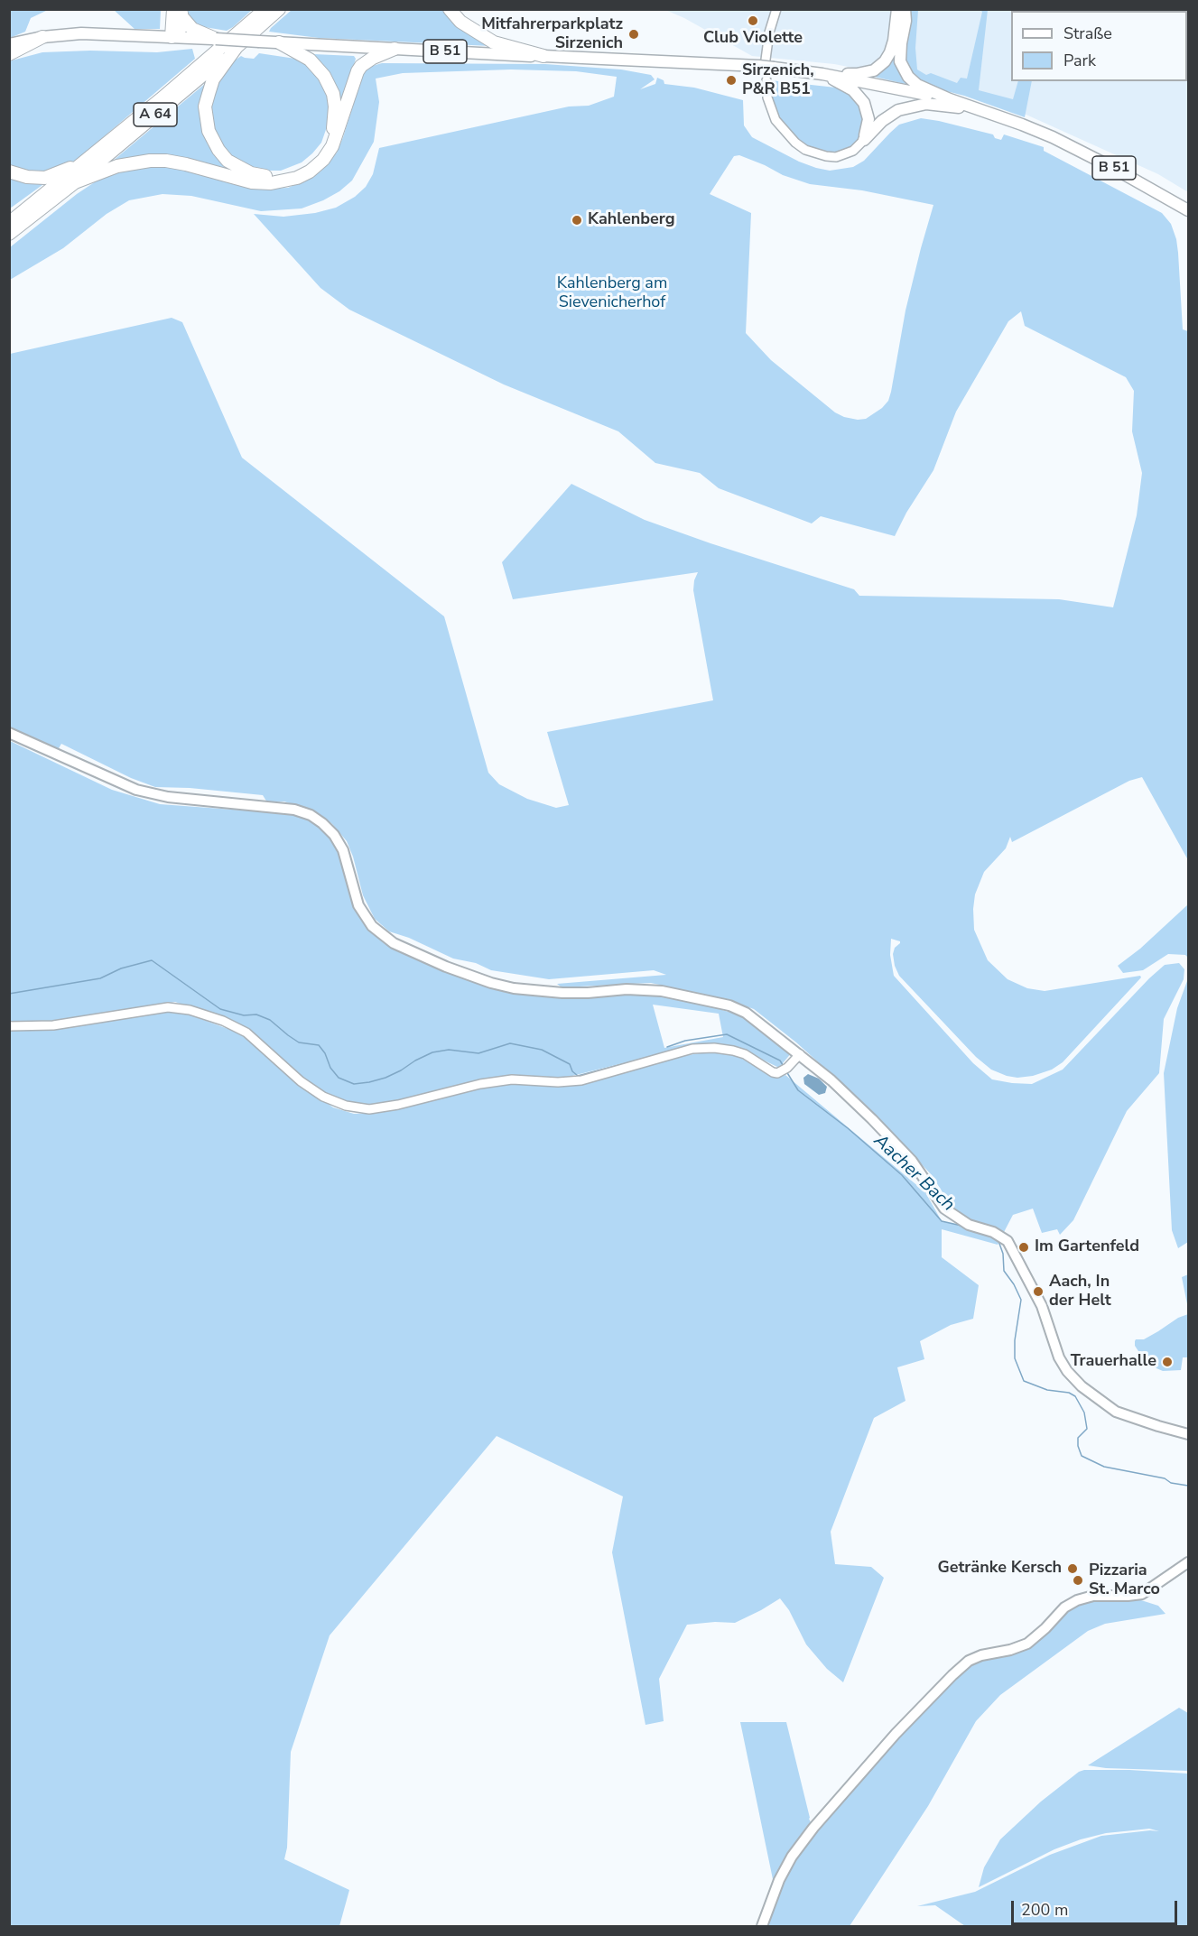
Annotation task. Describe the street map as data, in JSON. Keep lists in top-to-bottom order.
{
  "streets": {
    "highway": ["A 64"],
    "main road": ["B 51"]
  },
  "crossings": [
    ["B 51", "A 64"]
  ],
  "water": ["Aacher Bach"],
  "parks": ["Kahlenberg am Sievenicherhof"],
  "places": [
    "Club Violette",
    "Mitfahrerparkplatz Sirzenich",
    "Sirzenich, P&R B51",
    "Kahlenberg",
    "Im Gartenfeld",
    "Aach, In der Helt",
    "Trauerhalle",
    "Getränke Kersch",
    "Pizzaria St. Marco"
  ],
  "legend": ["Straße", "Park"],
  "scale_bar": "200 m"
}
